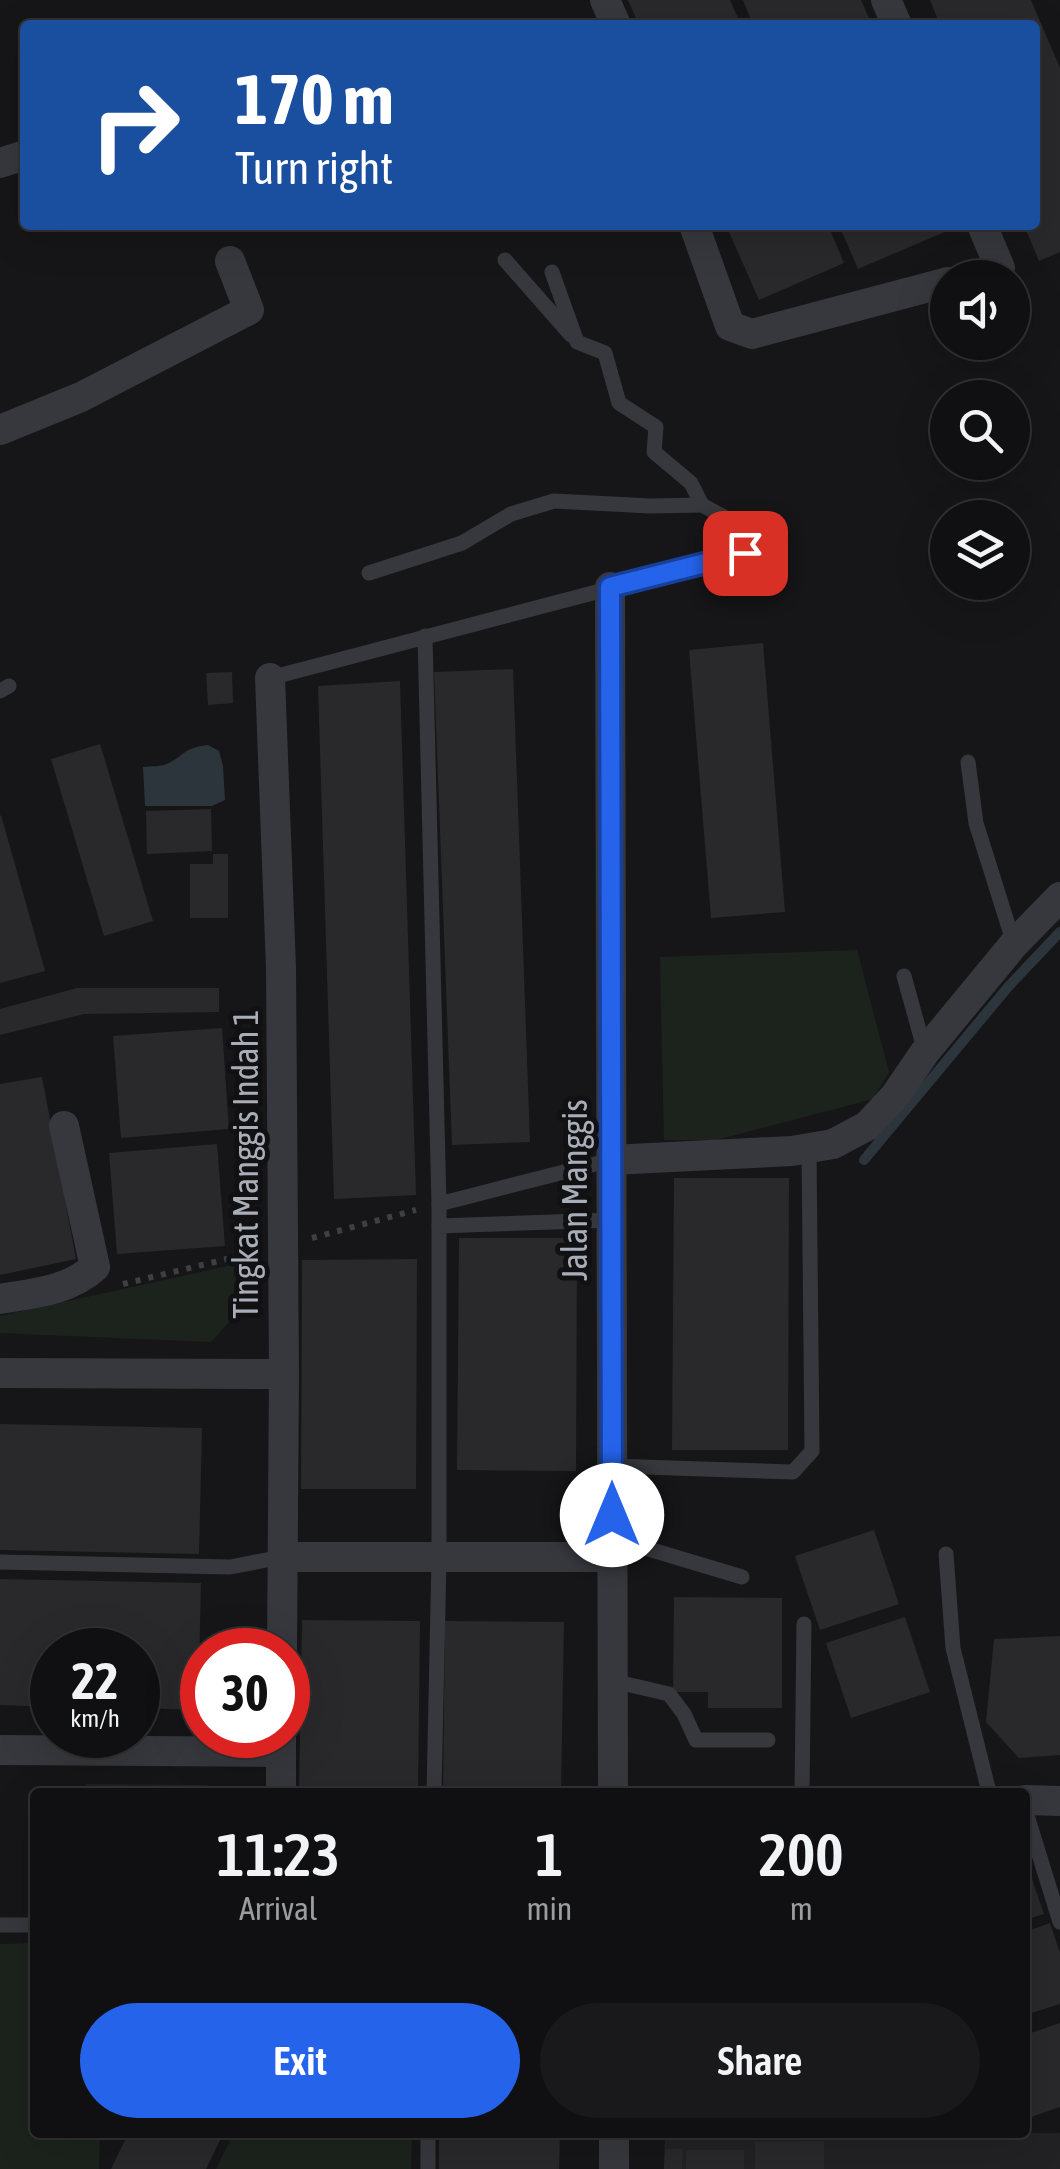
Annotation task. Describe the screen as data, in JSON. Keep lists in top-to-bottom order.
{
  "streets": {
    "street": ["Tingkat Manggis Indah 1", "Jalan Manggis"]
  },
  "page": {
    "turn": ["170 m", "Turn right"],
    "speed": "22 km/h",
    "limit": "30",
    "eta": [
      "11:23",
      "Arrival",
      "1",
      "min",
      "200",
      "m"
    ],
    "buttons": ["Exit", "Share"]
  }
}
